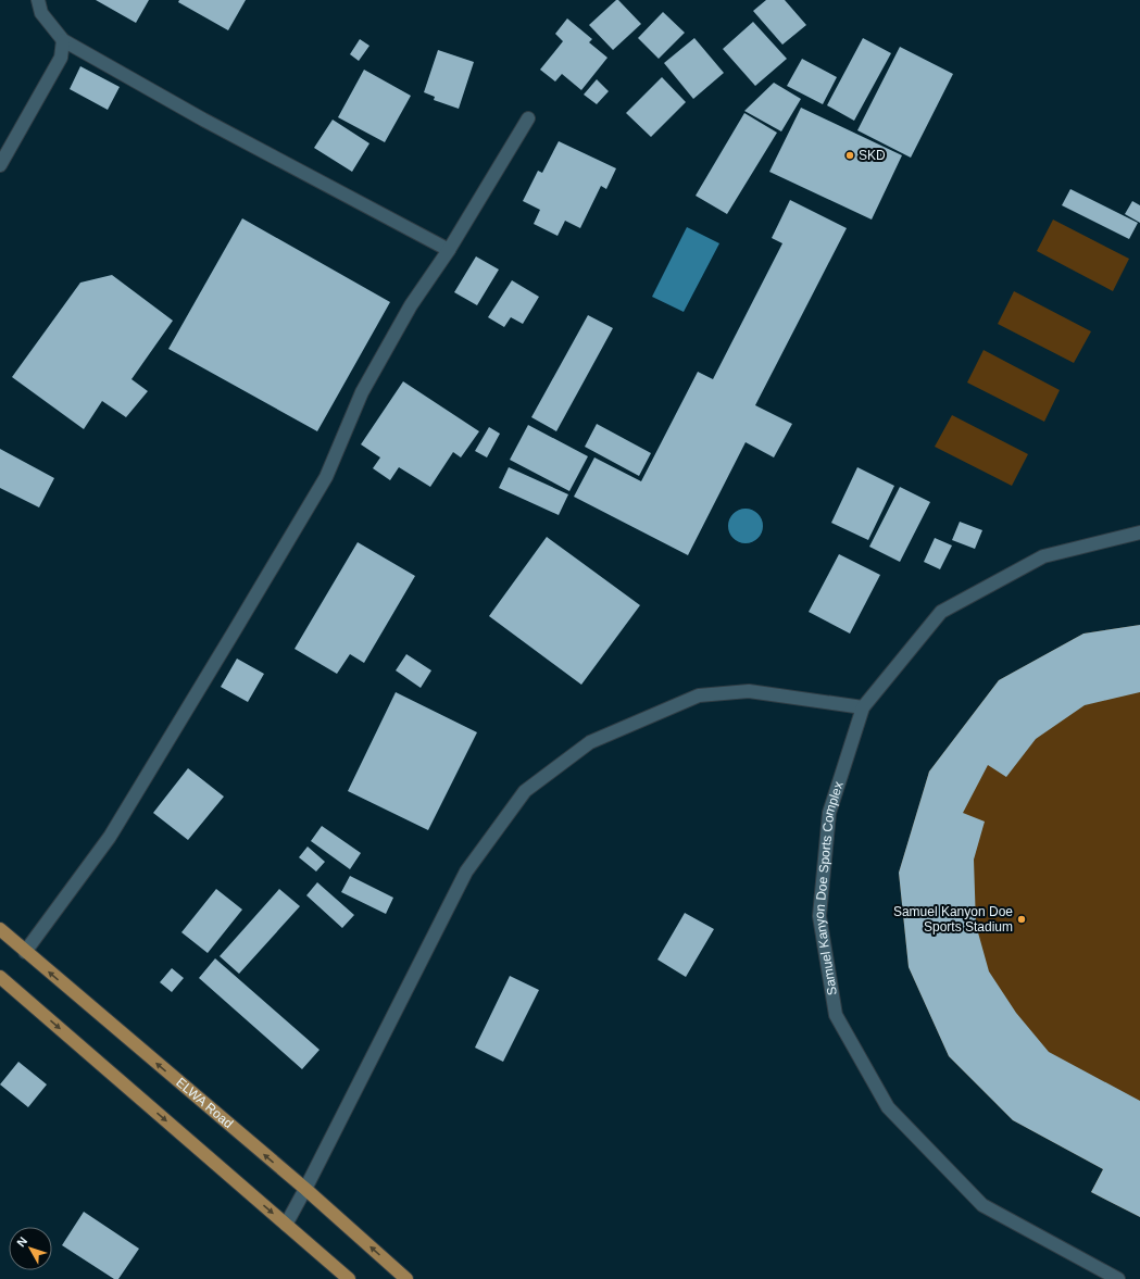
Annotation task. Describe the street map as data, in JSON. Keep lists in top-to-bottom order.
{
  "streets": {
    "main road": ["ELWA Road"],
    "street": ["Samuel Kanyon Doe Sports Complex"]
  },
  "places": ["SKD", "Samuel Kanyon Doe Sports Stadium"],
  "north": "top left"
}
